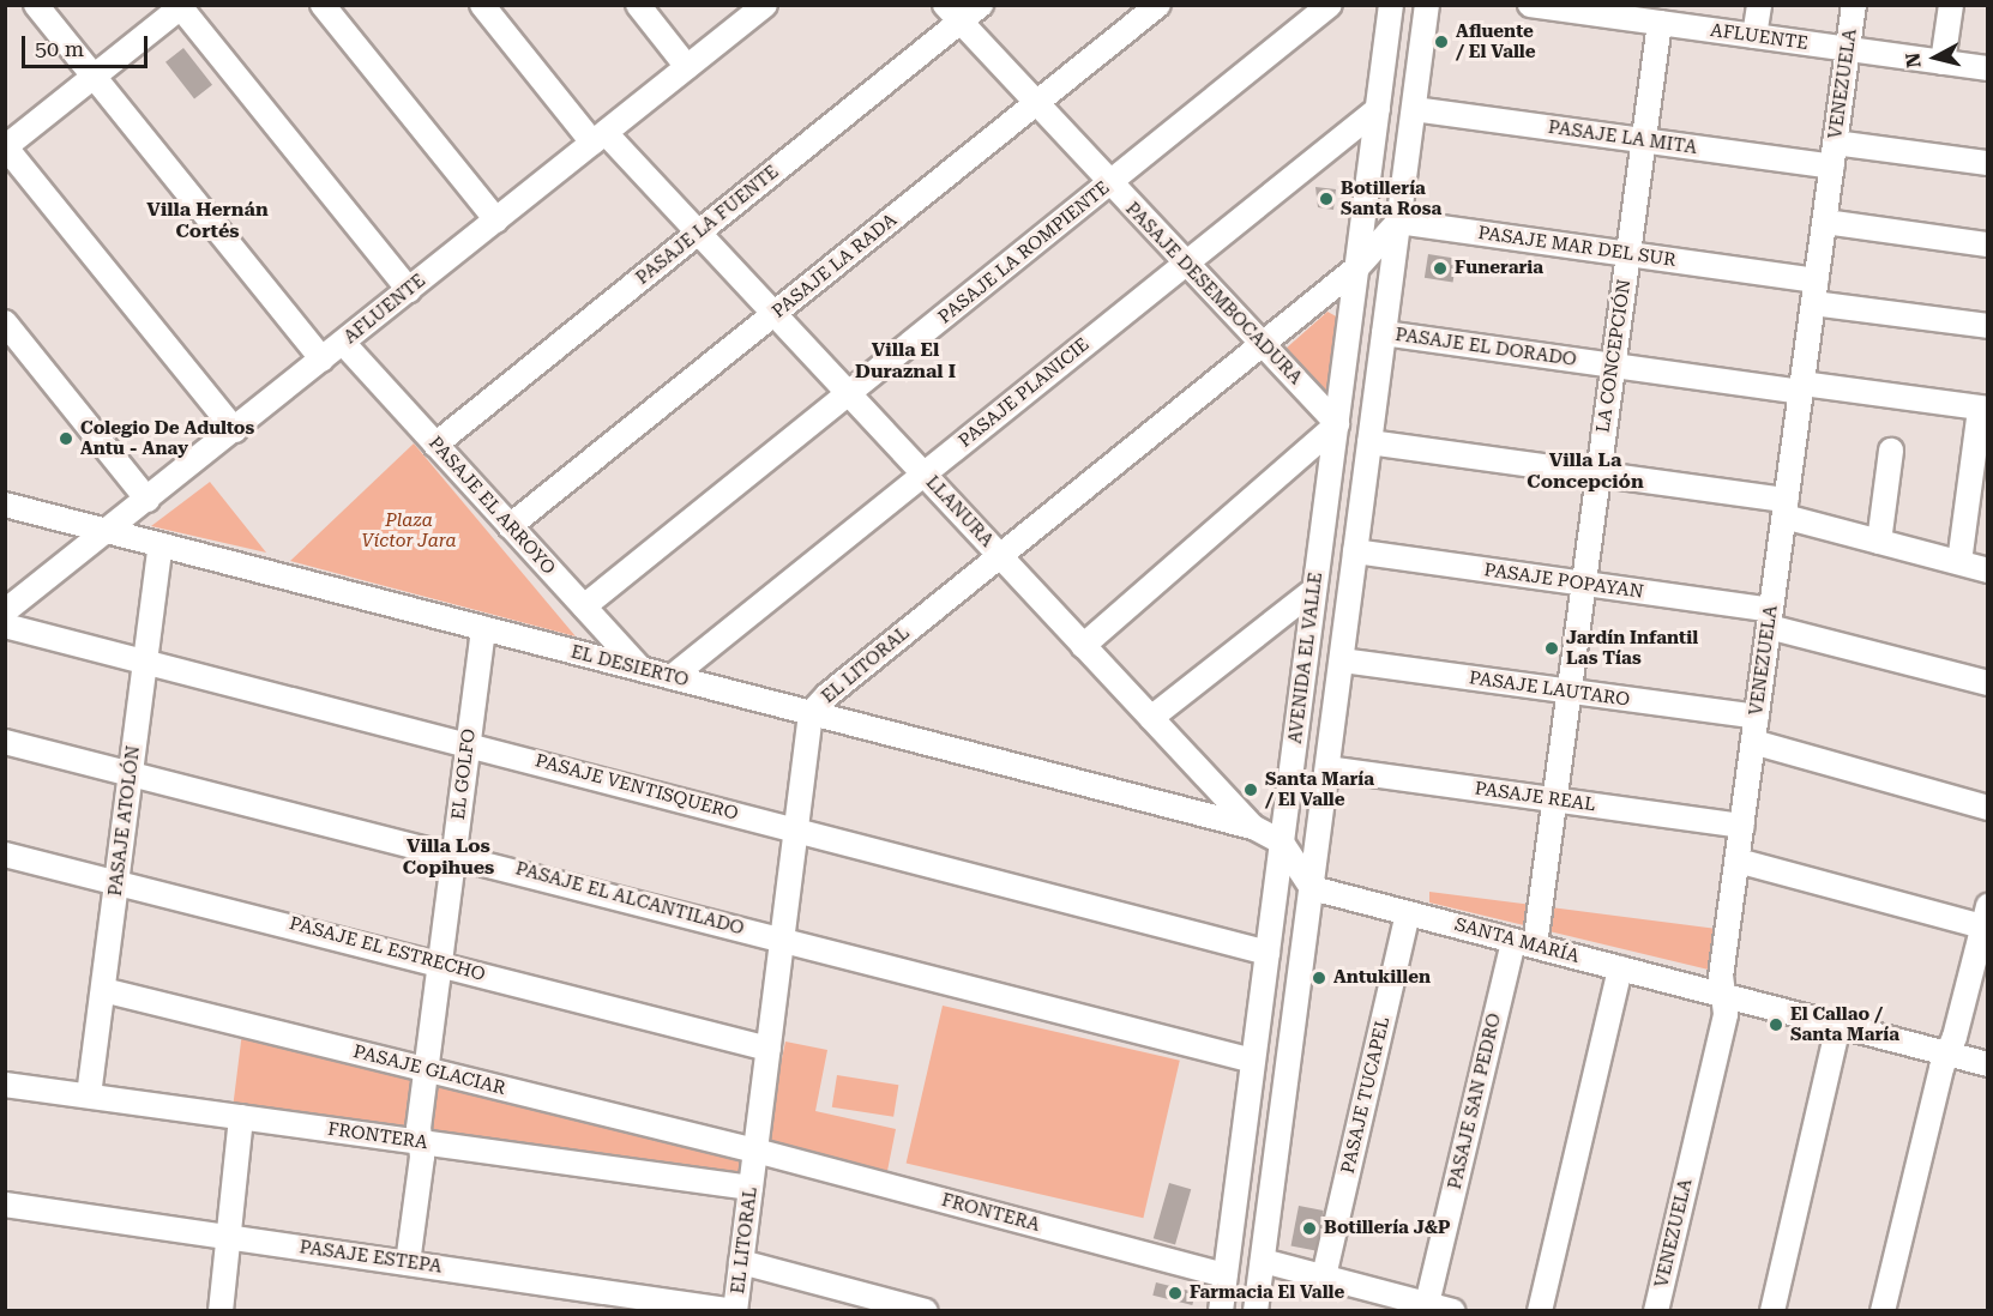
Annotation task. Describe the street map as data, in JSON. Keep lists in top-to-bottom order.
{
  "streets": {
    "street": [
      "AFLUENTE",
      "VENEZUELA",
      "PASAJE LA MITA",
      "PASAJE LA FUENTE",
      "PASAJE MAR DEL SUR",
      "PASAJE LA ROMPIENTE",
      "PASAJE LA RADA",
      "PASAJE DESEMBOCADURA",
      "PASAJE EL DORADO",
      "LA CONCEPCIÓN",
      "PASAJE PLANICIE",
      "PASAJE EL ARROYO",
      "LLANURA",
      "PASAJE POPAYAN",
      "AVENIDA EL VALLE",
      "EL LITORAL",
      "EL DESIERTO",
      "PASAJE LAUTARO",
      "EL GOLFO",
      "PASAJE VENTISQUERO",
      "PASAJE REAL",
      "PASAJE ATOLÓN",
      "PASAJE EL ALCANTILADO",
      "SANTA MARÍA",
      "PASAJE EL ESTRECHO",
      "PASAJE GLACIAR",
      "PASAJE TUCAPEL",
      "PASAJE SAN PEDRO",
      "FRONTERA",
      "PASAJE ESTEPA"
    ]
  },
  "crossings": [
    ["AFLUENTE", "VENEZUELA"],
    ["AFLUENTE", "LA CONCEPCIÓN"],
    ["AFLUENTE", "PASAJE EL ARROYO"],
    ["AFLUENTE", "LLANURA"],
    ["AFLUENTE", "EL DESIERTO"],
    ["VENEZUELA", "PASAJE LA MITA"],
    ["VENEZUELA", "PASAJE MAR DEL SUR"],
    ["VENEZUELA", "PASAJE EL DORADO"],
    ["VENEZUELA", "PASAJE POPAYAN"],
    ["VENEZUELA", "PASAJE LAUTARO"],
    ["VENEZUELA", "PASAJE REAL"],
    ["VENEZUELA", "SANTA MARÍA"],
    ["PASAJE LA MITA", "LA CONCEPCIÓN"],
    ["PASAJE LA MITA", "AVENIDA EL VALLE"],
    ["PASAJE LA FUENTE", "PASAJE DESEMBOCADURA"],
    ["PASAJE LA FUENTE", "PASAJE EL ARROYO"],
    ["PASAJE LA FUENTE", "LLANURA"],
    ["PASAJE MAR DEL SUR", "LA CONCEPCIÓN"],
    ["PASAJE MAR DEL SUR", "AVENIDA EL VALLE"],
    ["PASAJE LA ROMPIENTE", "PASAJE DESEMBOCADURA"],
    ["PASAJE LA ROMPIENTE", "PASAJE EL ARROYO"],
    ["PASAJE LA ROMPIENTE", "LLANURA"],
    ["PASAJE LA RADA", "PASAJE DESEMBOCADURA"],
    ["PASAJE LA RADA", "PASAJE EL ARROYO"],
    ["PASAJE LA RADA", "LLANURA"],
    ["PASAJE DESEMBOCADURA", "PASAJE PLANICIE"],
    ["PASAJE DESEMBOCADURA", "AVENIDA EL VALLE"],
    ["PASAJE DESEMBOCADURA", "EL LITORAL"],
    ["PASAJE EL DORADO", "LA CONCEPCIÓN"],
    ["PASAJE EL DORADO", "AVENIDA EL VALLE"],
    ["LA CONCEPCIÓN", "PASAJE POPAYAN"],
    ["LA CONCEPCIÓN", "PASAJE LAUTARO"],
    ["LA CONCEPCIÓN", "PASAJE REAL"],
    ["LA CONCEPCIÓN", "SANTA MARÍA"],
    ["LA CONCEPCIÓN", "PASAJE SAN PEDRO"],
    ["PASAJE PLANICIE", "LLANURA"],
    ["PASAJE PLANICIE", "AVENIDA EL VALLE"],
    ["PASAJE PLANICIE", "EL DESIERTO"],
    ["PASAJE EL ARROYO", "EL DESIERTO"],
    ["LLANURA", "AVENIDA EL VALLE"],
    ["LLANURA", "EL LITORAL"],
    ["LLANURA", "EL DESIERTO"],
    ["LLANURA", "SANTA MARÍA"],
    ["PASAJE POPAYAN", "AVENIDA EL VALLE"],
    ["AVENIDA EL VALLE", "EL LITORAL"],
    ["AVENIDA EL VALLE", "PASAJE LAUTARO"],
    ["AVENIDA EL VALLE", "PASAJE VENTISQUERO"],
    ["AVENIDA EL VALLE", "PASAJE REAL"],
    ["AVENIDA EL VALLE", "PASAJE EL ALCANTILADO"],
    ["AVENIDA EL VALLE", "SANTA MARÍA"],
    ["AVENIDA EL VALLE", "FRONTERA"],
    ["EL LITORAL", "EL DESIERTO"],
    ["EL LITORAL", "PASAJE VENTISQUERO"],
    ["EL LITORAL", "PASAJE EL ALCANTILADO"],
    ["EL LITORAL", "PASAJE EL ESTRECHO"],
    ["EL LITORAL", "PASAJE GLACIAR"],
    ["EL LITORAL", "FRONTERA"],
    ["EL LITORAL", "PASAJE ESTEPA"],
    ["EL DESIERTO", "EL GOLFO"],
    ["EL DESIERTO", "PASAJE ATOLÓN"],
    ["EL GOLFO", "PASAJE VENTISQUERO"],
    ["EL GOLFO", "PASAJE EL ALCANTILADO"],
    ["EL GOLFO", "PASAJE EL ESTRECHO"],
    ["EL GOLFO", "PASAJE GLACIAR"],
    ["EL GOLFO", "FRONTERA"],
    ["EL GOLFO", "PASAJE ESTEPA"],
    ["PASAJE VENTISQUERO", "PASAJE ATOLÓN"],
    ["PASAJE ATOLÓN", "PASAJE EL ALCANTILADO"],
    ["PASAJE ATOLÓN", "PASAJE EL ESTRECHO"],
    ["PASAJE ATOLÓN", "PASAJE GLACIAR"],
    ["PASAJE ATOLÓN", "FRONTERA"],
    ["SANTA MARÍA", "PASAJE TUCAPEL"],
    ["SANTA MARÍA", "PASAJE SAN PEDRO"],
    ["PASAJE GLACIAR", "FRONTERA"]
  ],
  "districts": [
    "Villa Hernán Cortés",
    "Villa El Duraznal I",
    "Villa La Concepción",
    "Villa Los Copihues"
  ],
  "parks": ["Plaza Víctor Jara"],
  "places": [
    "Afluente / El Valle",
    "Botillería Santa Rosa",
    "Funeraria",
    "Colegio De Adultos Antu - Anay",
    "Jardín Infantil Las Tías",
    "Santa María / El Valle",
    "Antukillen",
    "El Callao / Santa María",
    "Botillería J&P",
    "Farmacia El Valle"
  ],
  "scale_bar": "50 m",
  "north": "left"
}
